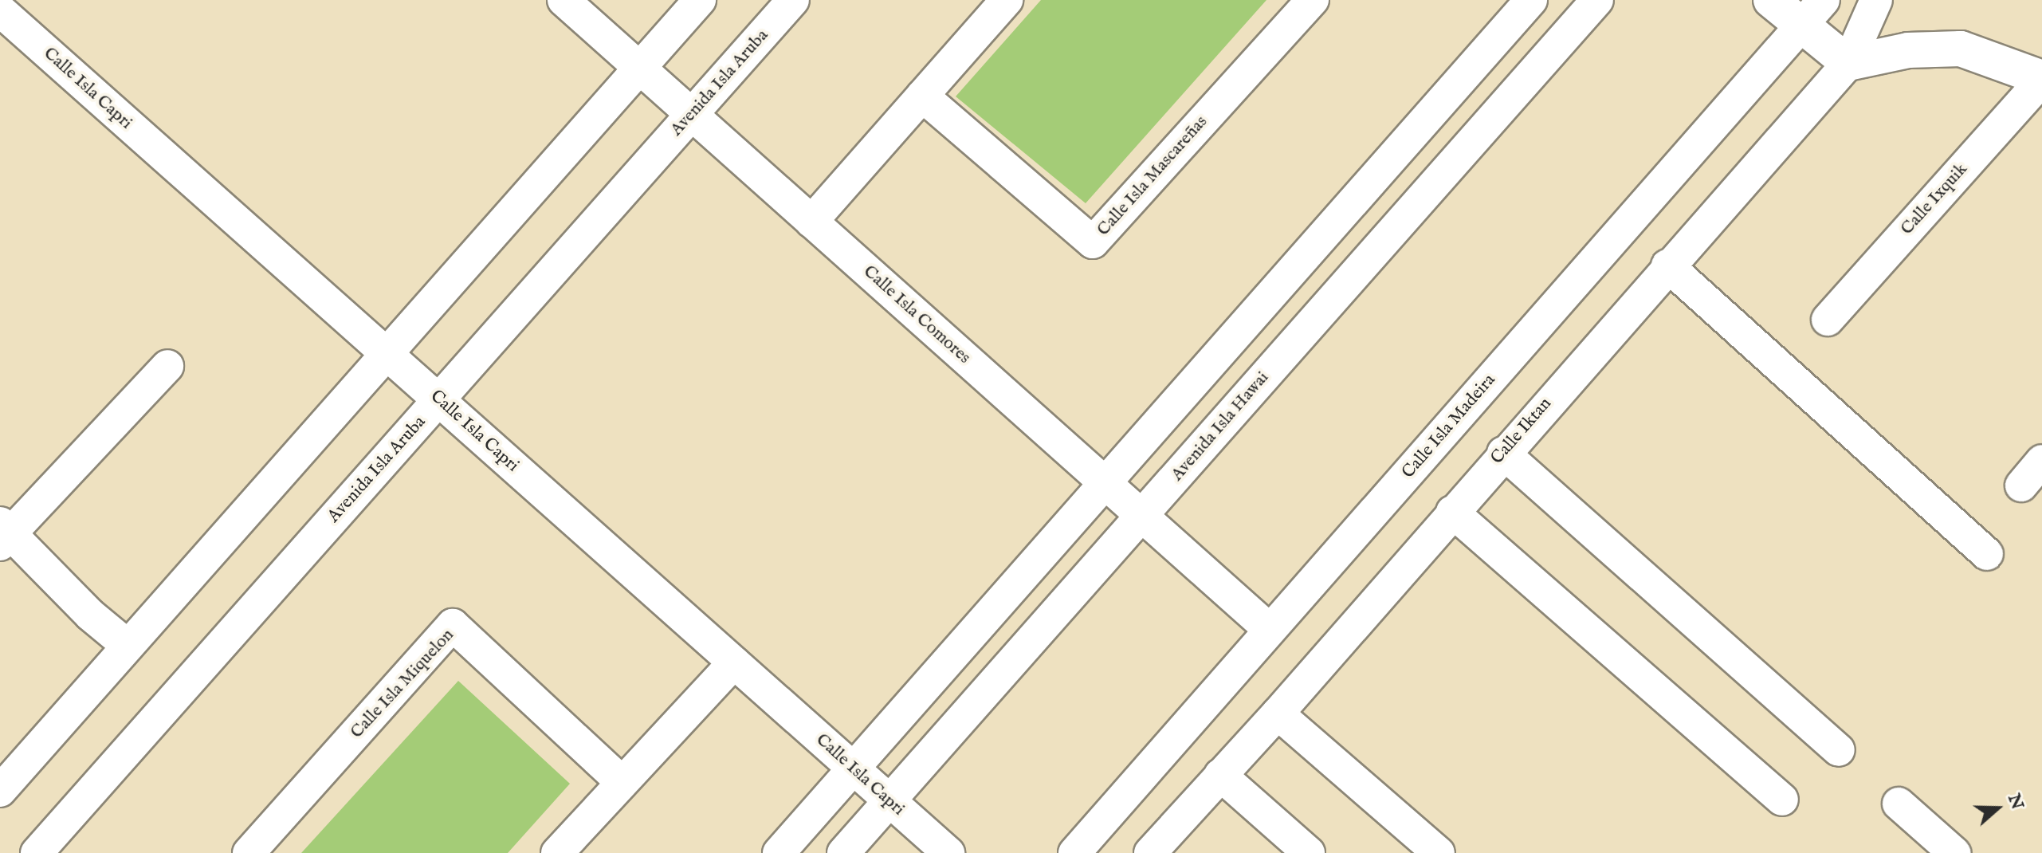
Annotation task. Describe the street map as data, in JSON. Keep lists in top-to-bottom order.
{
  "streets": {
    "street": [
      "Avenida Isla Aruba",
      "Calle Isla Capri",
      "Calle Isla Mascareñas",
      "Calle Ixquik",
      "Calle Isla Comores",
      "Avenida Isla Hawai",
      "Calle Isla Madeira",
      "Calle Iktan",
      "Calle Isla Miquelon"
    ]
  },
  "crossings": [
    ["Avenida Isla Aruba", "Calle Isla Capri"],
    ["Avenida Isla Aruba", "Calle Isla Comores"],
    ["Calle Isla Capri", "Avenida Isla Hawai"],
    ["Calle Isla Comores", "Avenida Isla Hawai"],
    ["Calle Isla Comores", "Calle Isla Madeira"]
  ],
  "north": "right"
}
